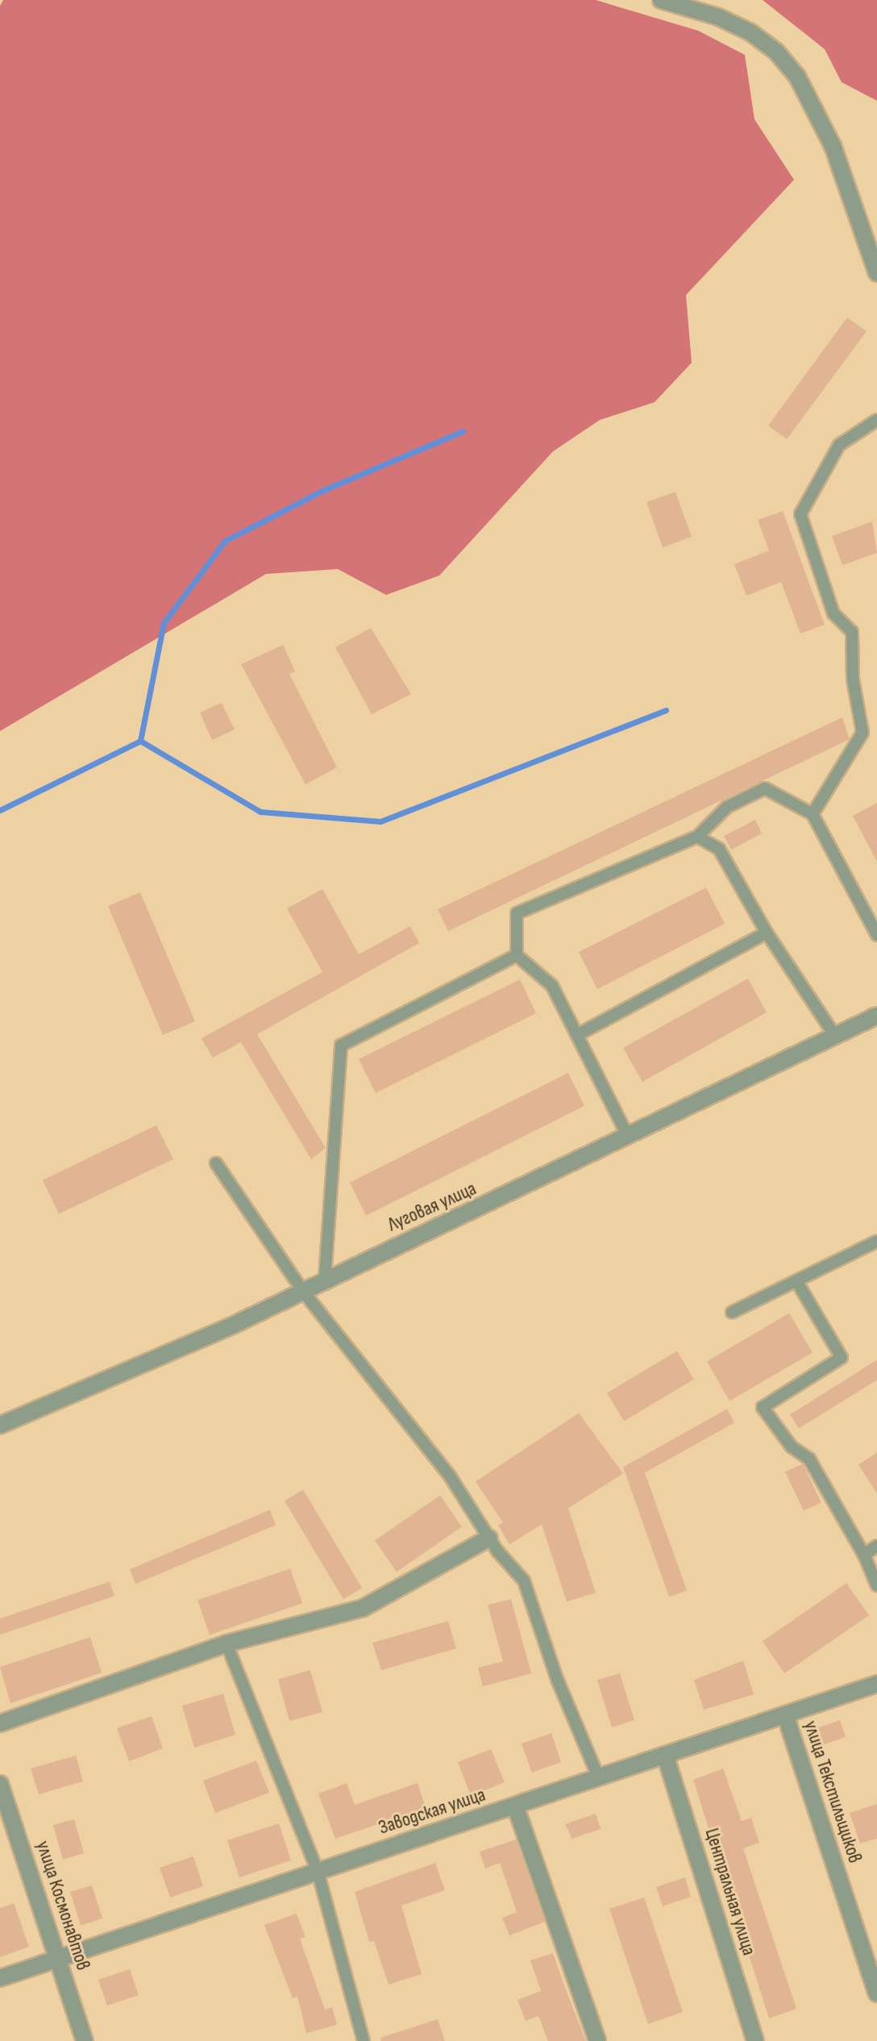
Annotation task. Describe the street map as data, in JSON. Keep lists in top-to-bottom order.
{
  "streets": {
    "street": [
      "Луговая улица",
      "улица Текстильщиков",
      "Заводская улица",
      "Центральная улица",
      "улица Космонавтов"
    ]
  },
  "crossings": [
    ["улица Текстильщиков", "Заводская улица"],
    ["Заводская улица", "Центральная улица"],
    ["Заводская улица", "улица Космонавтов"]
  ]
}
